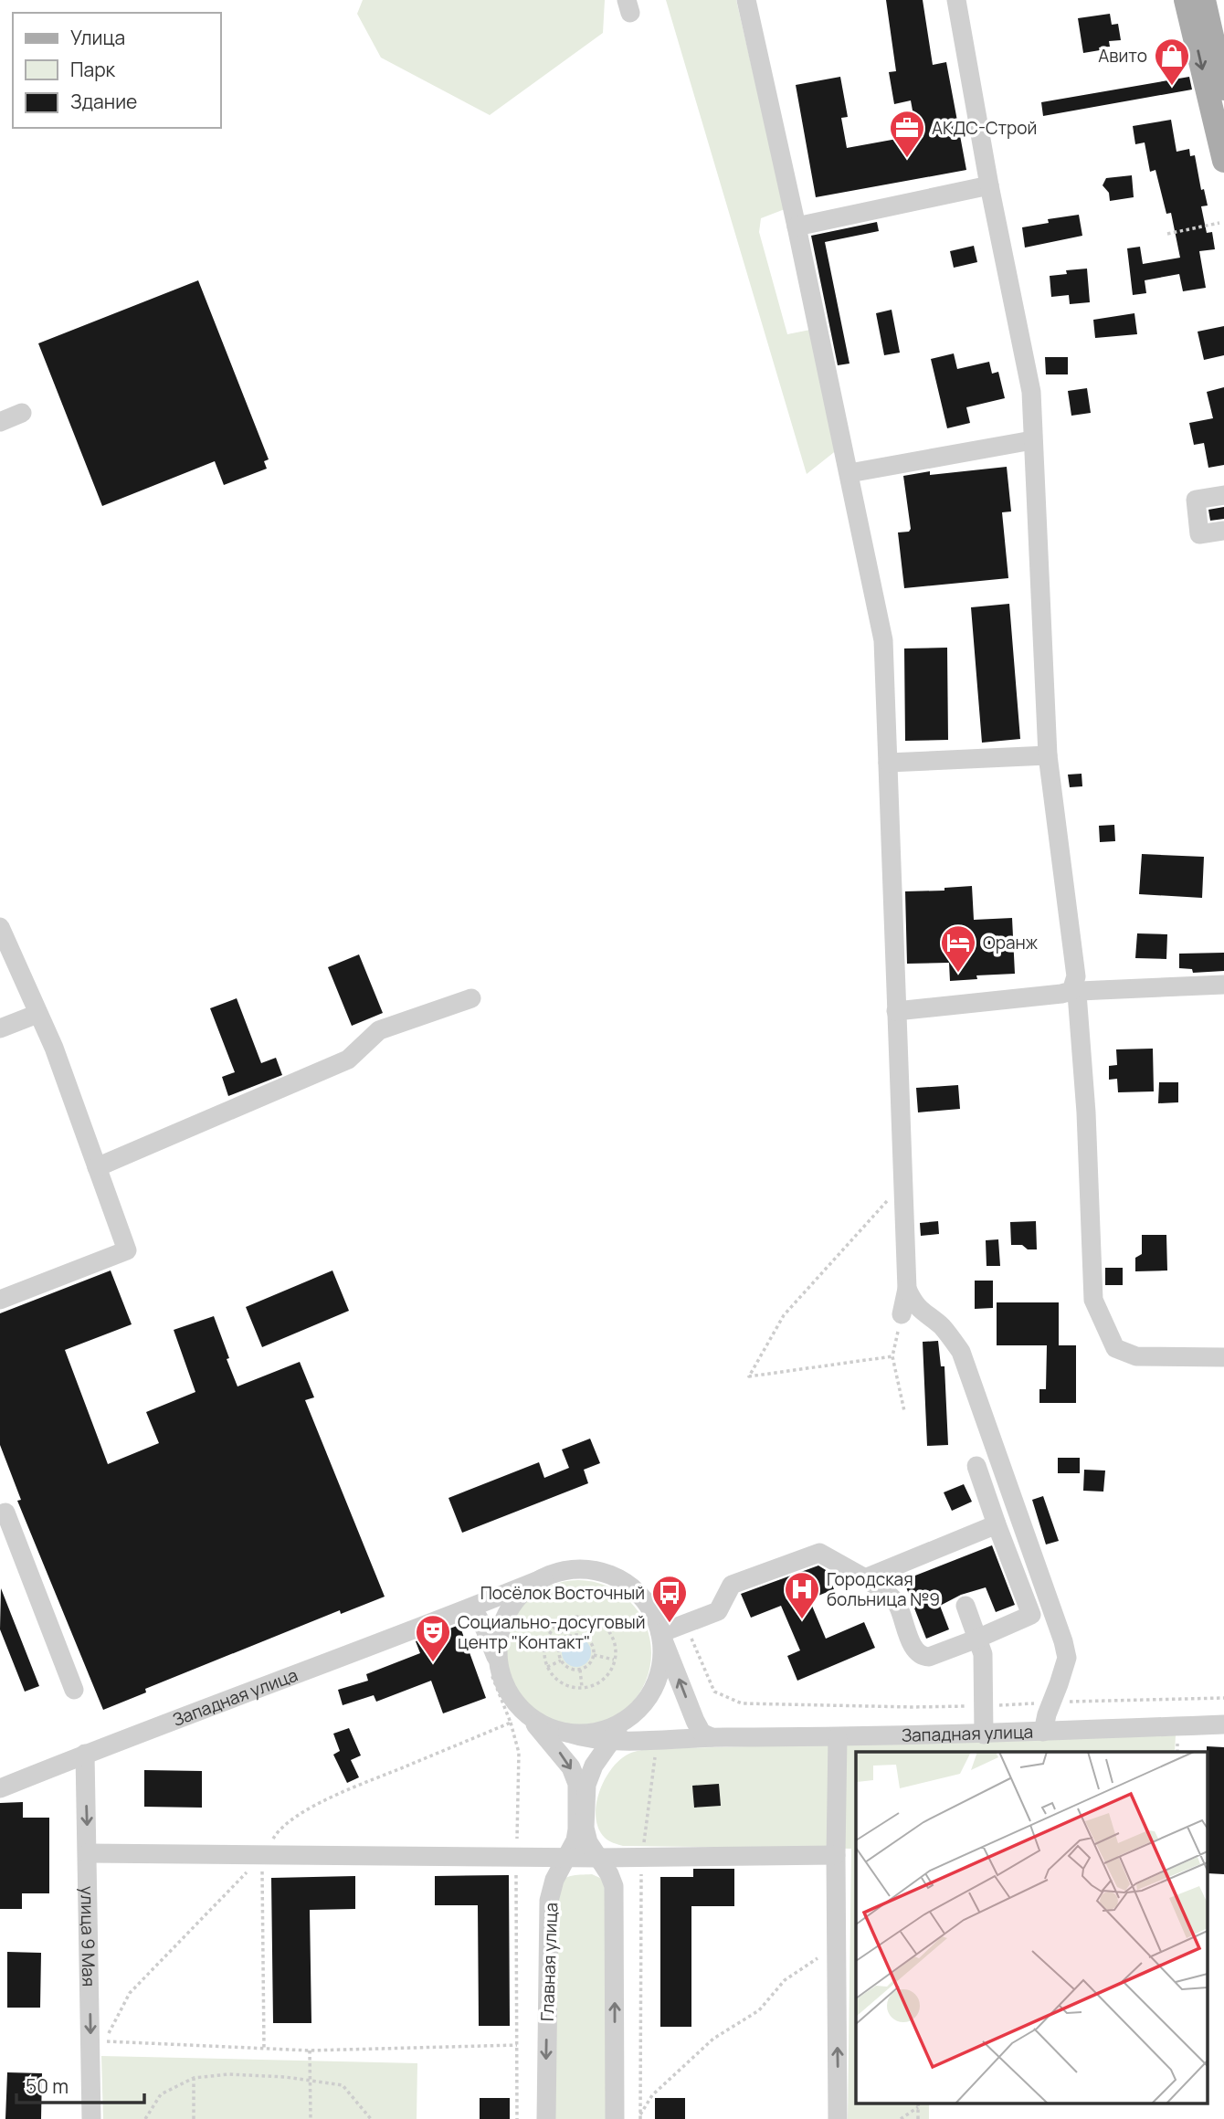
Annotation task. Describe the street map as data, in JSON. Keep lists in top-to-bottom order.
{
  "streets": {
    "street": ["Западная улица", "улица 9 Мая", "Главная улица"]
  },
  "crossings": [
    ["Западная улица", "улица 9 Мая"]
  ],
  "one_way": ["улица 9 Мая"],
  "places": {
    "shop": ["Авито"],
    "office": ["АКДС-Строй"],
    "hotel": ["Оранж"],
    "hospital": ["Городская больница №9"],
    "bus stop": ["Посёлок Восточный"],
    "theatre": ["Социально-досуговый центр \"Контакт\""]
  },
  "legend": ["Улица", "Парк", "Здание"],
  "scale_bar": "50 m"
}
